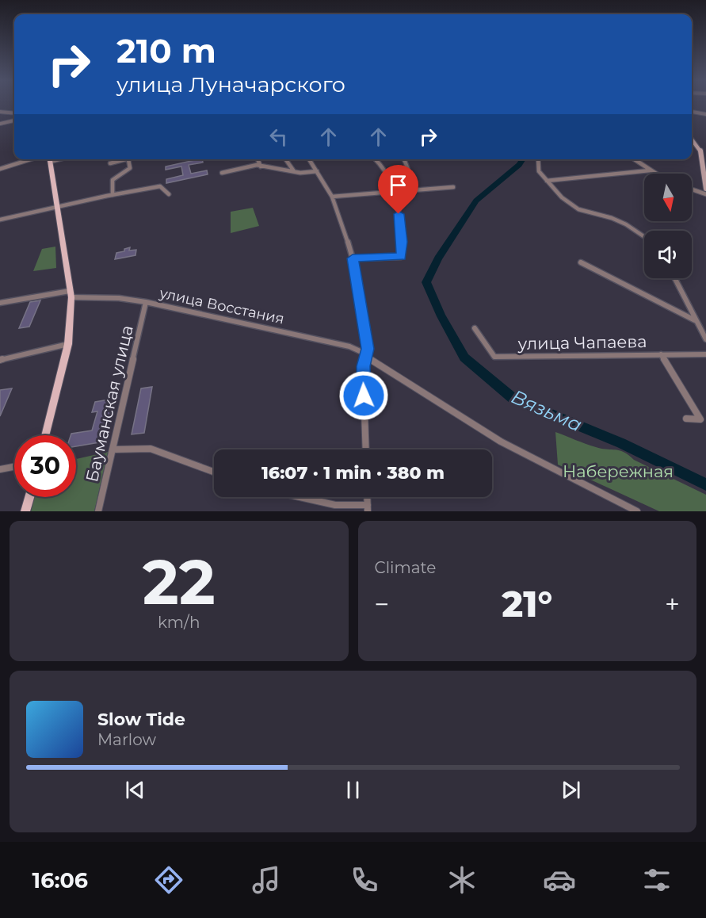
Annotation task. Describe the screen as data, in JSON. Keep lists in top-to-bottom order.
{
  "streets": {
    "street": ["улица Восстания", "улица Чапаева", "Бауманская улица"]
  },
  "crossings": [
    ["улица Восстания", "Бауманская улица"]
  ],
  "water": ["Вязьма"],
  "parks": ["Набережная"],
  "north": "bottom",
  "page": {
    "turn": ["210 m", "улица Луначарского"],
    "limit": "30",
    "trip": "16:07 · 1 min · 380 m",
    "tile": [
      ["22", "km/h"],
      "Climate"
    ],
    "heat": ["−", "21°", "+"],
    "song": ["Slow Tide", "Marlow"],
    "tabs": "16:06"
  }
}
